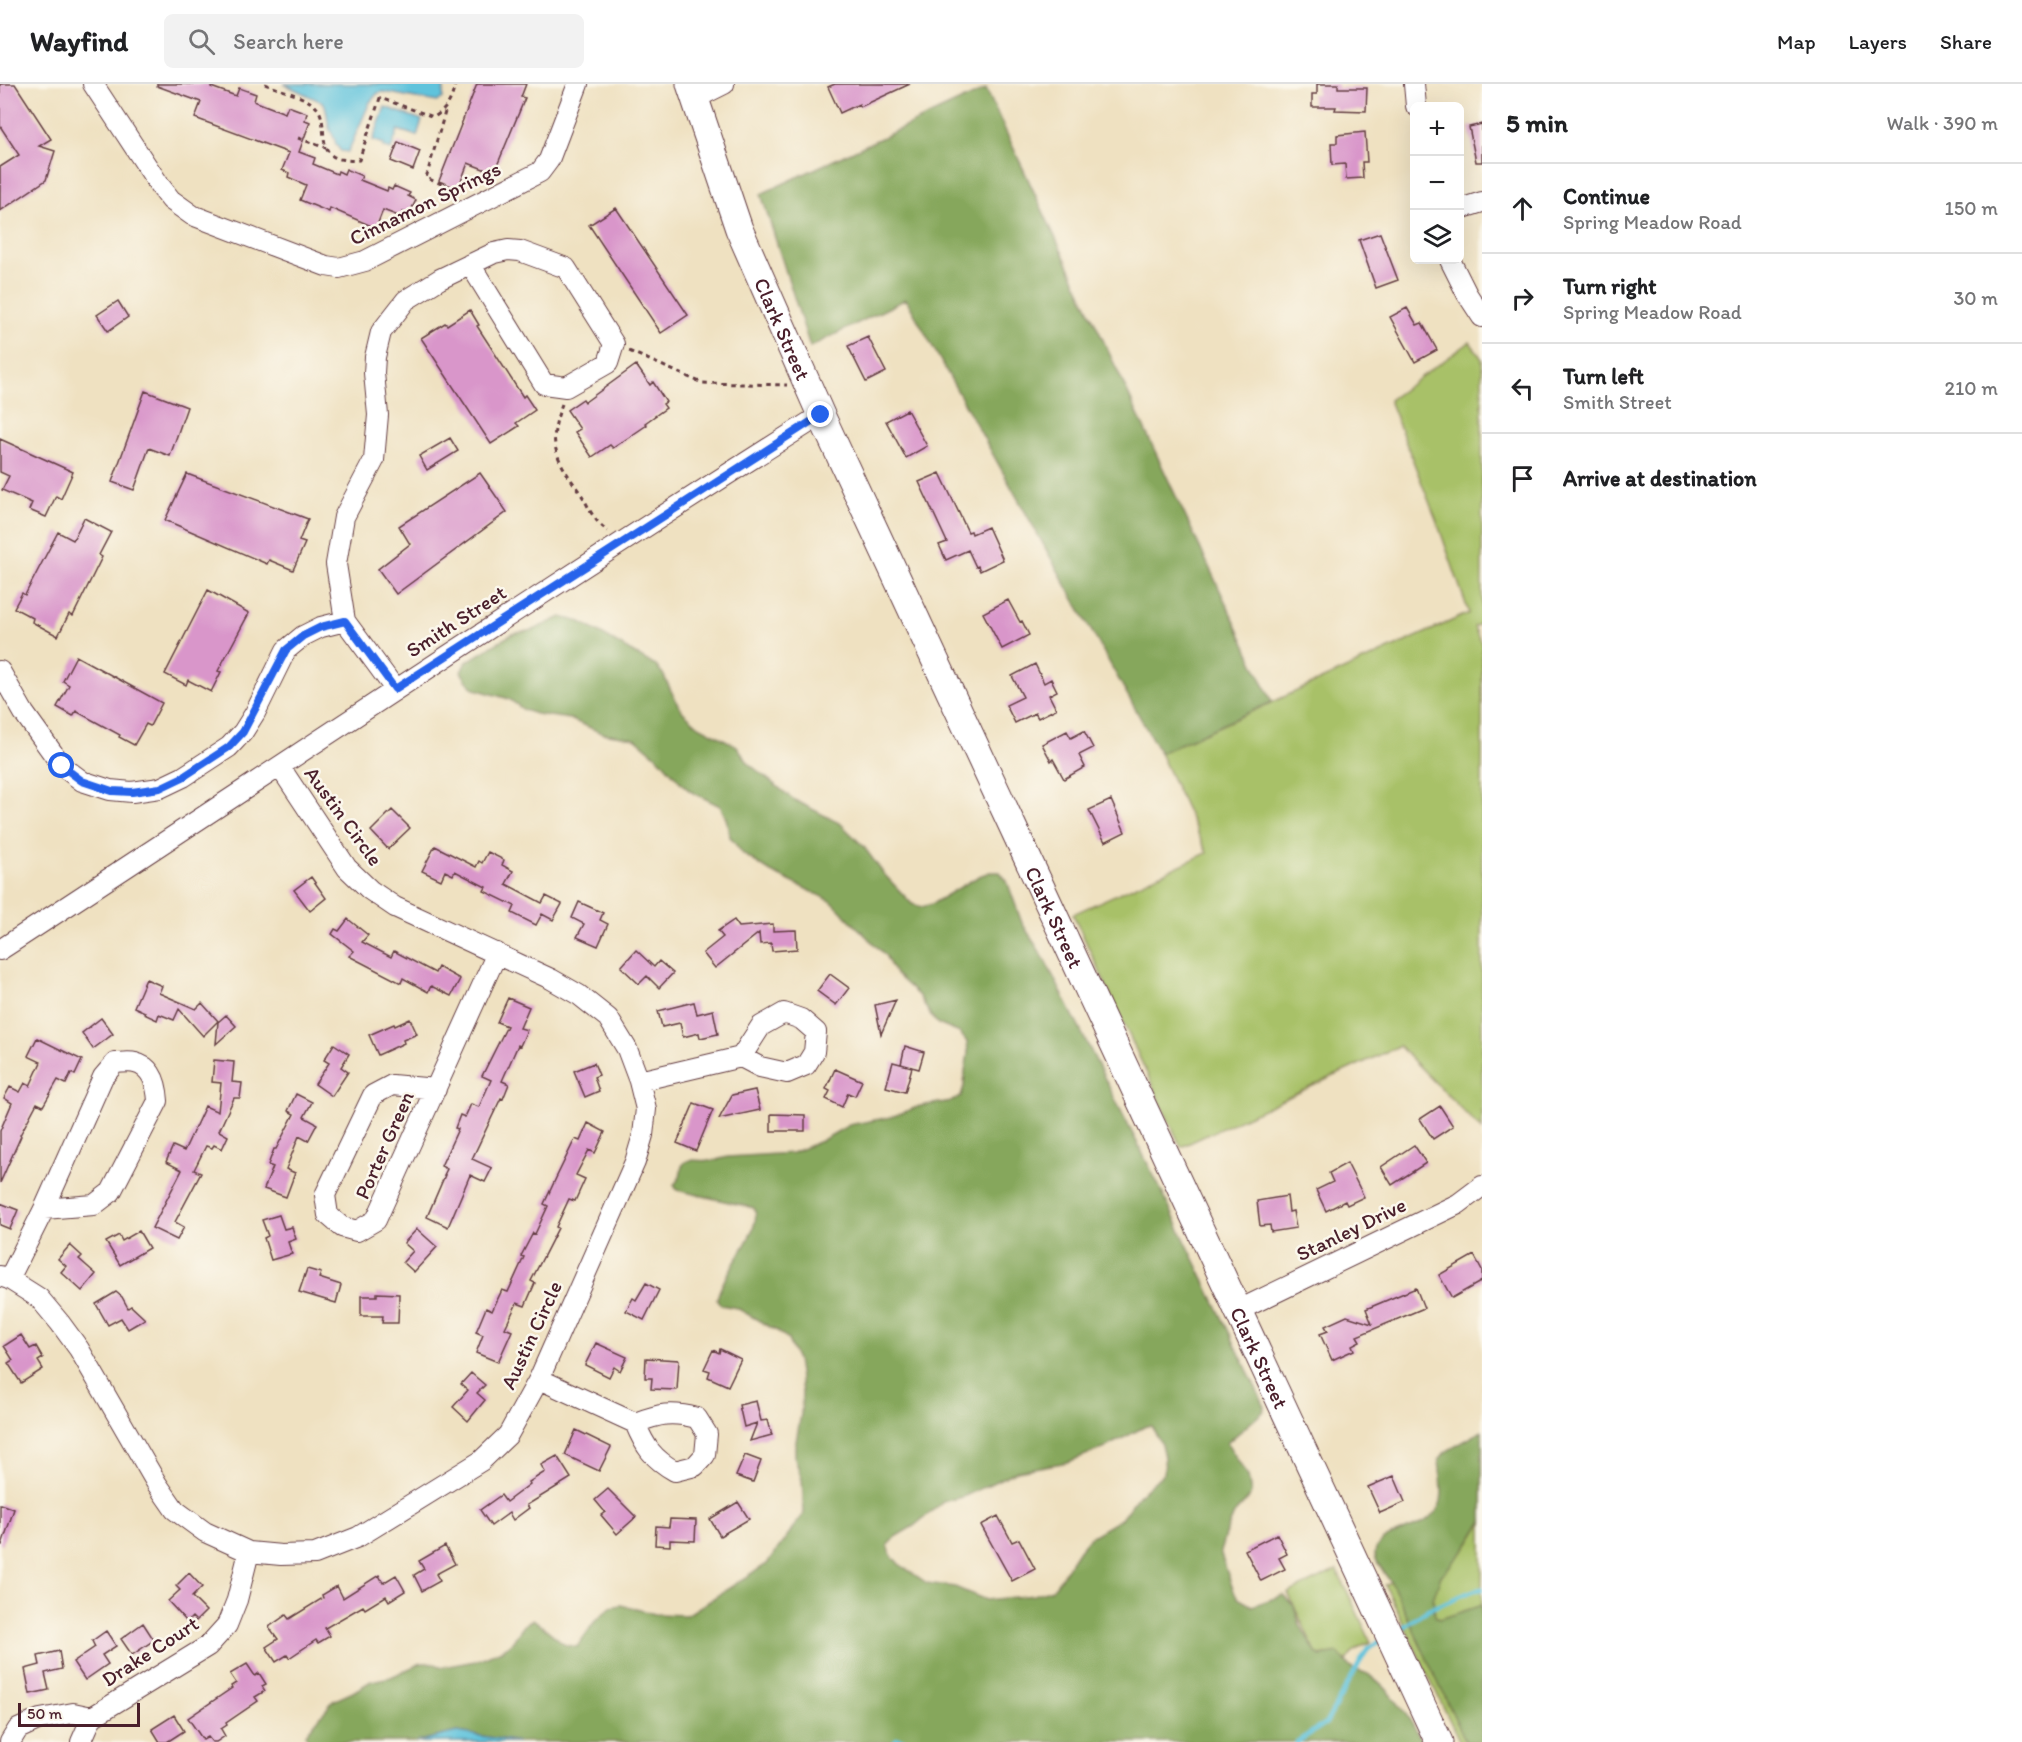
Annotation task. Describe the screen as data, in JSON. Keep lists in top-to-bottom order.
{
  "streets": {
    "main road": ["Clark Street"],
    "street": [
      "Cinnamon Springs",
      "Smith Street",
      "Austin Circle",
      "Porter Green",
      "Stanley Drive",
      "Drake Court"
    ]
  },
  "crossings": [
    ["Clark Street", "Smith Street"],
    ["Clark Street", "Stanley Drive"],
    ["Smith Street", "Austin Circle"],
    ["Austin Circle", "Porter Green"],
    ["Austin Circle", "Drake Court"]
  ],
  "scale_bar": "50 m",
  "page": {
    "header": "Wayfind",
    "search": "Search here",
    "nav": ["Map", "Layers", "Share"],
    "heading": ["5 min", "Walk · 390 m"],
    "map_buttons": ["+", "−"],
    "list": [
      ["Continue", "Spring Meadow Road", "150 m"],
      ["Turn right", "Spring Meadow Road", "30 m"],
      ["Turn left", "Smith Street", "210 m"],
      "Arrive at destination"
    ],
    "scale": "50 m"
  }
}
